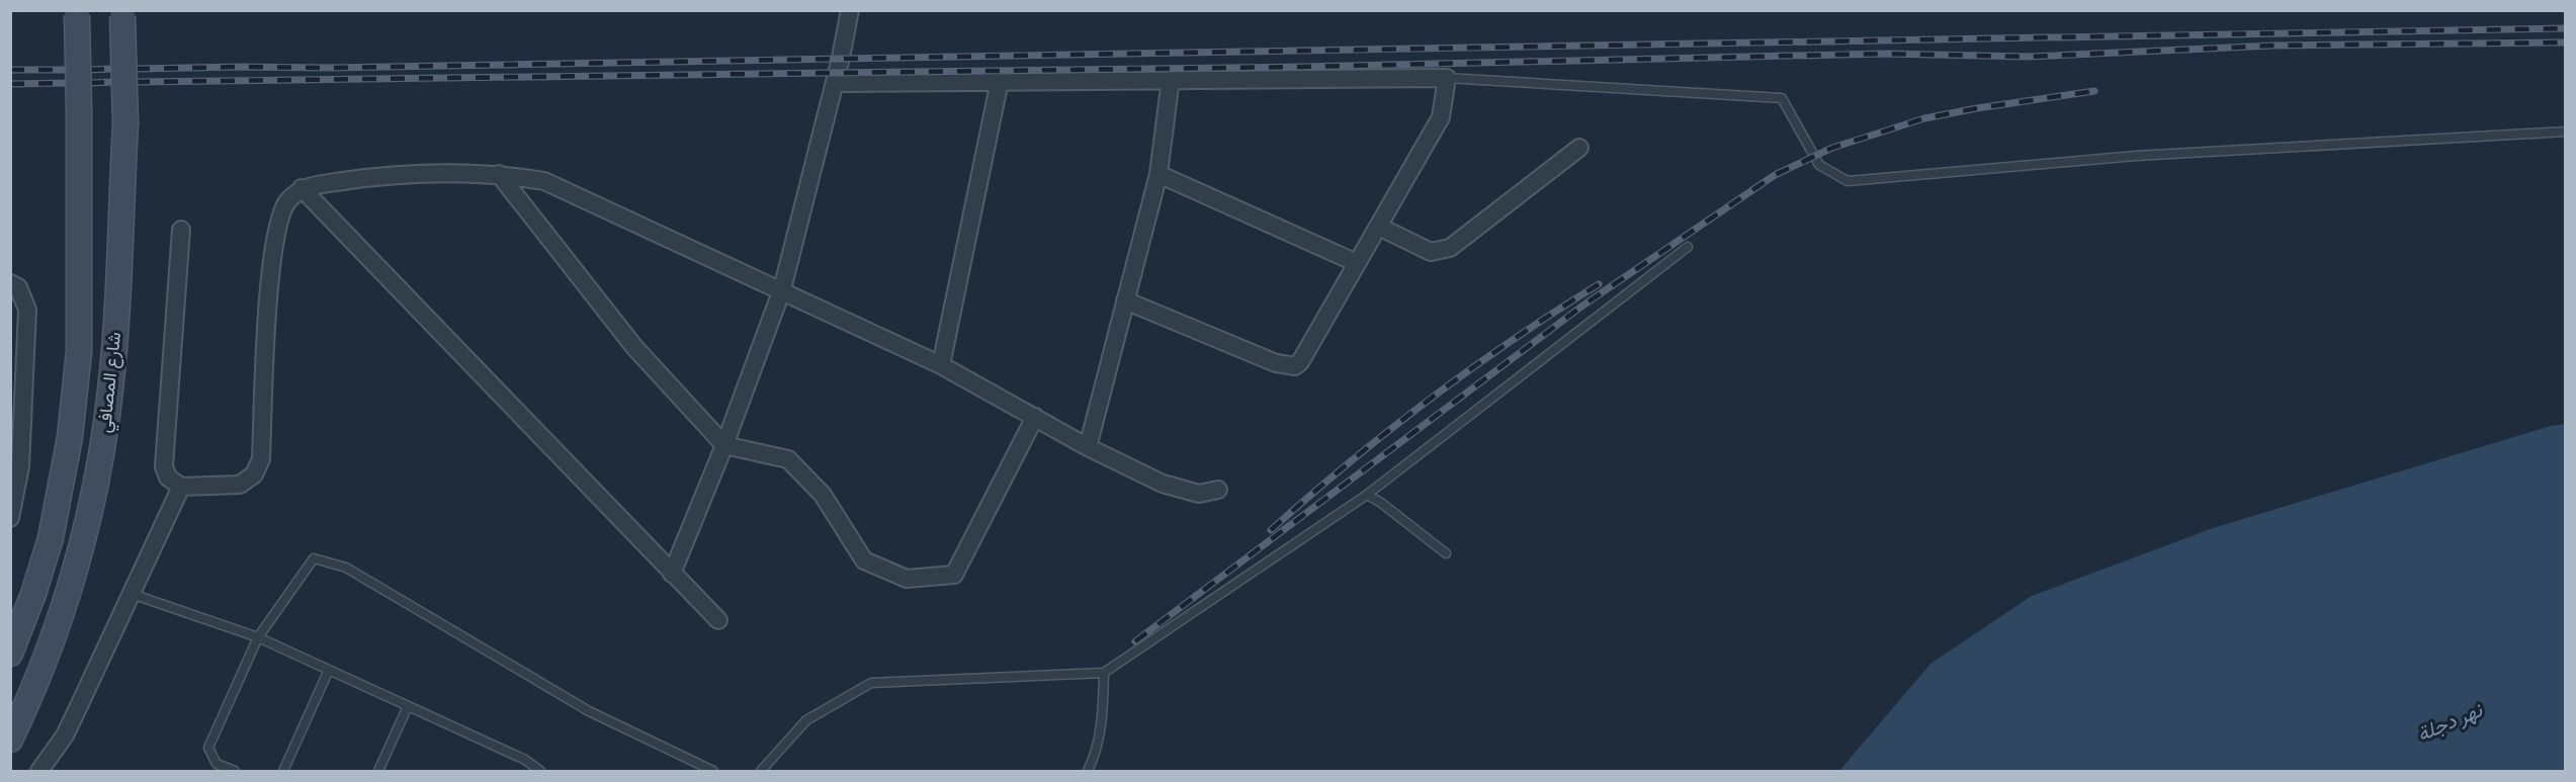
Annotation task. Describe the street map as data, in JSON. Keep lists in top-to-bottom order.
{
  "streets": {
    "main road": ["شارع المصافي"]
  },
  "water": ["نهر دجلة"]
}
